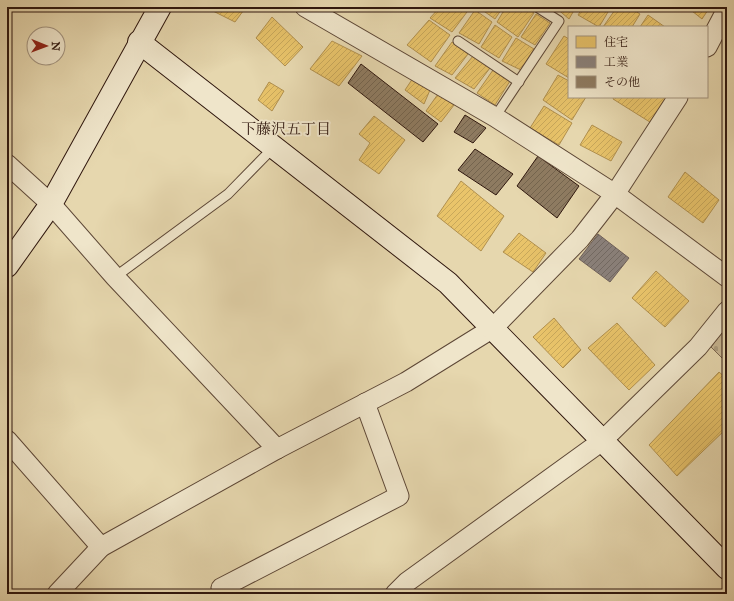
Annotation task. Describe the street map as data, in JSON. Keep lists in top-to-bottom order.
{
  "districts": ["下藤沢五丁目"],
  "legend": ["住宅", "工業", "その他"],
  "north": "right"
}
